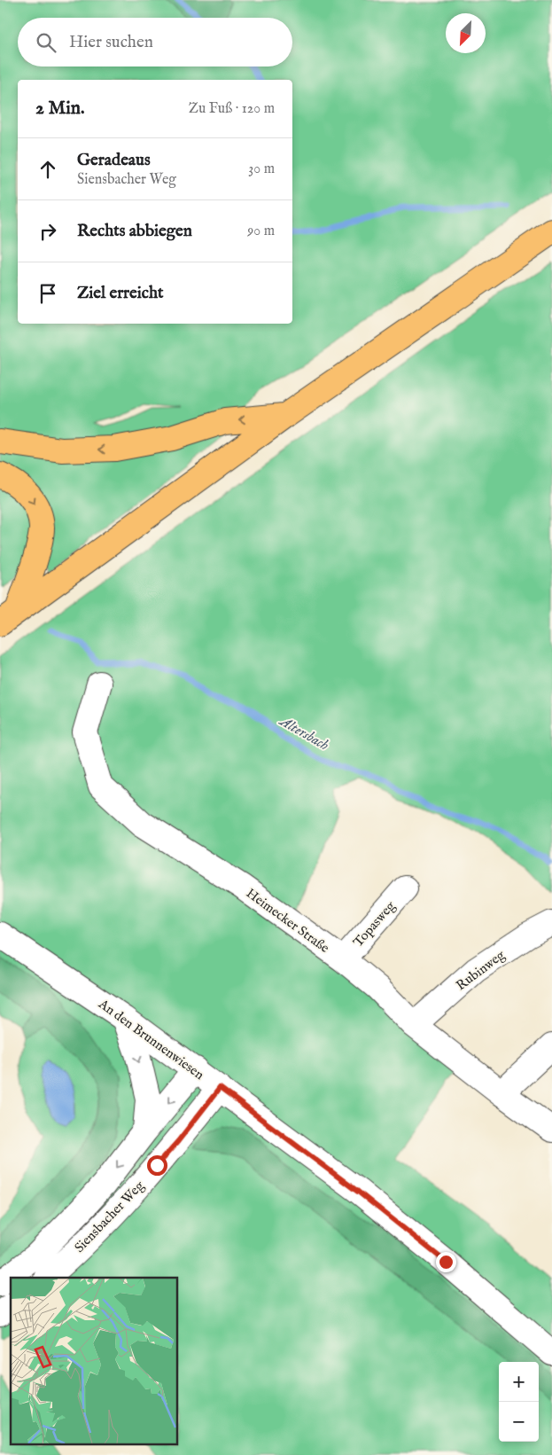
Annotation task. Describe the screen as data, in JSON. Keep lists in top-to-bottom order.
{
  "streets": {
    "street": [
      "Heimecker Straße",
      "Topasweg",
      "Rubinweg",
      "An den Brunnenwiesen",
      "Siensbacher Weg"
    ]
  },
  "crossings": [
    ["Heimecker Straße", "Topasweg"],
    ["Heimecker Straße", "Rubinweg"],
    ["An den Brunnenwiesen", "Siensbacher Weg"]
  ],
  "water": ["Altersbach"],
  "north": "bottom left",
  "page": {
    "search": "Hier suchen",
    "heading": ["2 Min.", "Zu Fuß · 120 m"],
    "list": [
      ["Geradeaus", "Siensbacher Weg", "30 m"],
      ["Rechts abbiegen", "90 m"],
      "Ziel erreicht"
    ],
    "map_buttons": ["+", "−"]
  }
}
